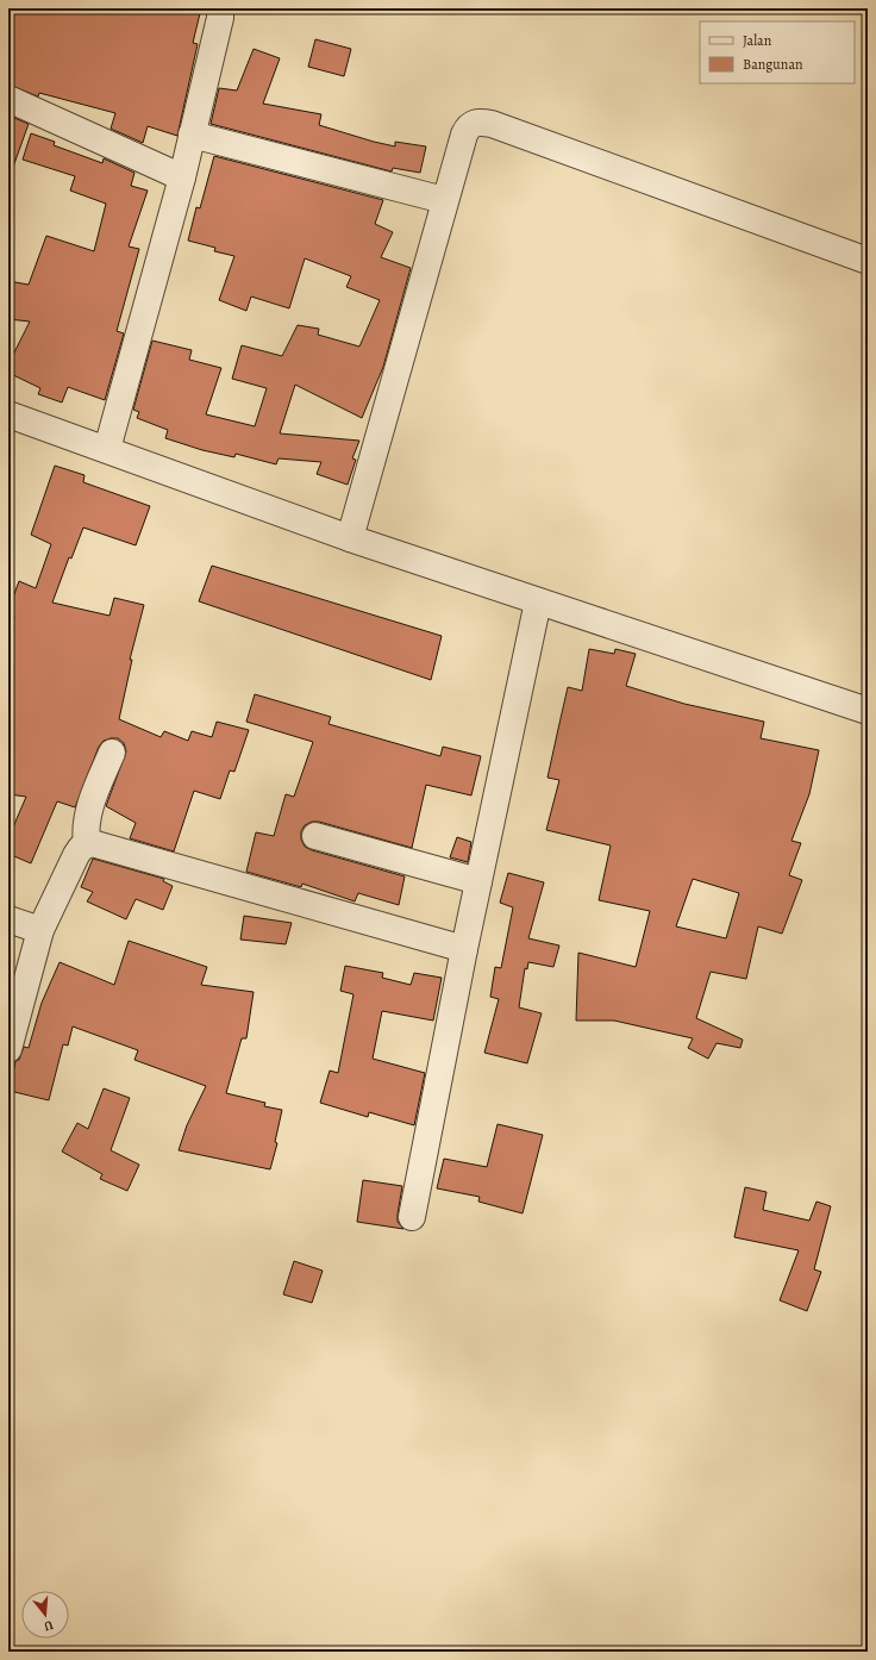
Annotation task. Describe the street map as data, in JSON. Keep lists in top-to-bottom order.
{
  "legend": ["Jalan", "Bangunan"],
  "north": "bottom"
}
